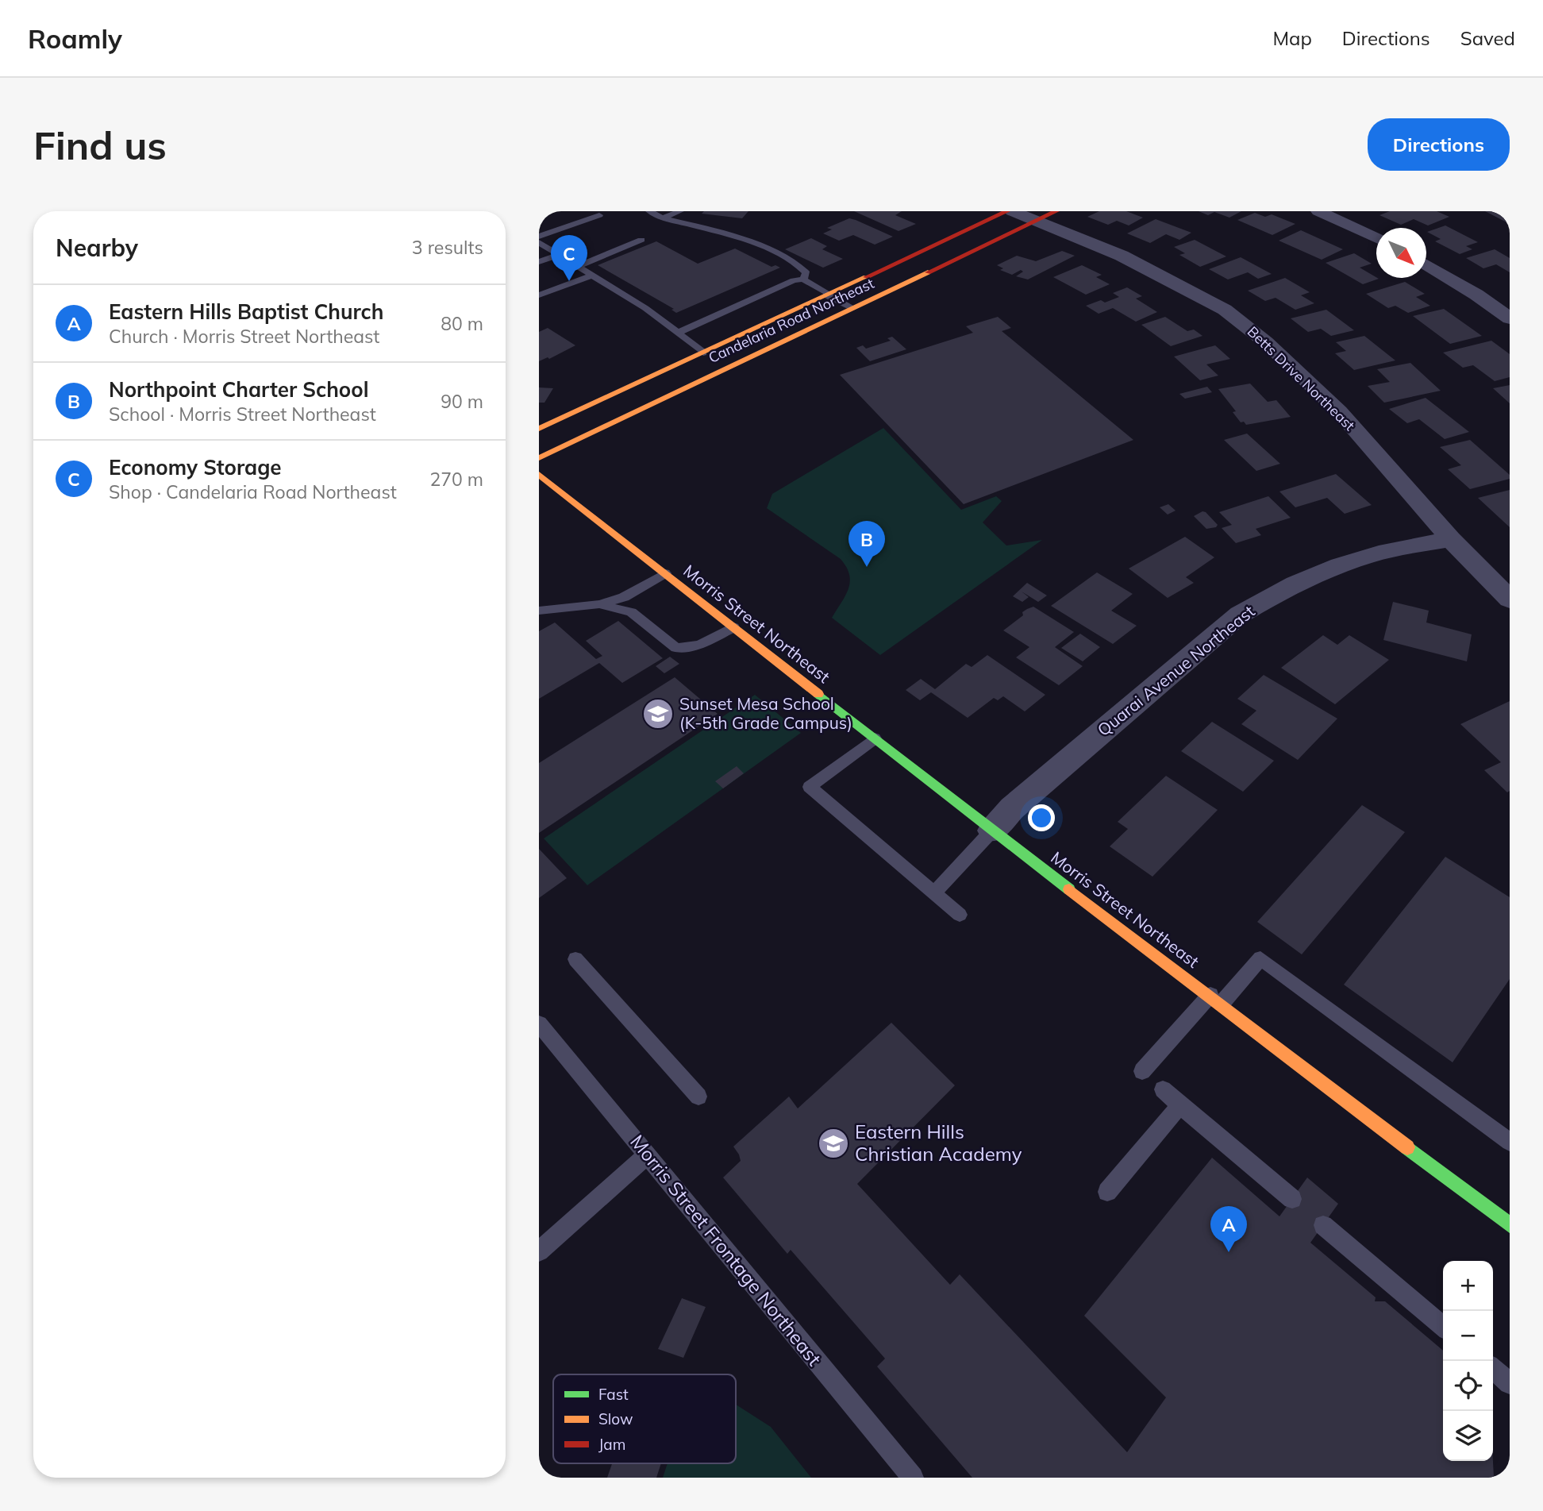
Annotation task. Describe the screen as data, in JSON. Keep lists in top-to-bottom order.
{
  "streets": {
    "main road": ["Candelaria Road Northeast", "Morris Street Northeast"],
    "street": ["Betts Drive Northeast", "Quarai Avenue Northeast"],
    "lane": ["Morris Street Frontage Northeast"]
  },
  "crossings": [
    ["Candelaria Road Northeast", "Betts Drive Northeast"],
    ["Betts Drive Northeast", "Quarai Avenue Northeast"],
    ["Morris Street Northeast", "Quarai Avenue Northeast"]
  ],
  "places": {
    "school or university": ["Sunset Mesa School (K-5th Grade Campus)", "Eastern Hills Christian Academy"]
  },
  "legend": ["Fast", "Slow", "Jam"],
  "north": "bottom right",
  "page": {
    "header": "Roamly",
    "nav": ["Map", "Directions", "Saved"],
    "buttons": "Directions",
    "title": "Find us",
    "heading": ["Nearby", "3 results"],
    "pins": ["C", "B", "A"],
    "list": [
      {
        "mark": "A",
        "name": "Eastern Hills Baptist Church",
        "note": "Church · Morris Street Northeast",
        "value": "80 m"
      },
      {
        "mark": "B",
        "name": "Northpoint Charter School",
        "note": "School · Morris Street Northeast",
        "value": "90 m"
      },
      {
        "mark": "C",
        "name": "Economy Storage",
        "note": "Shop · Candelaria Road Northeast",
        "value": "270 m"
      }
    ],
    "map_buttons": ["+", "−"]
  }
}
